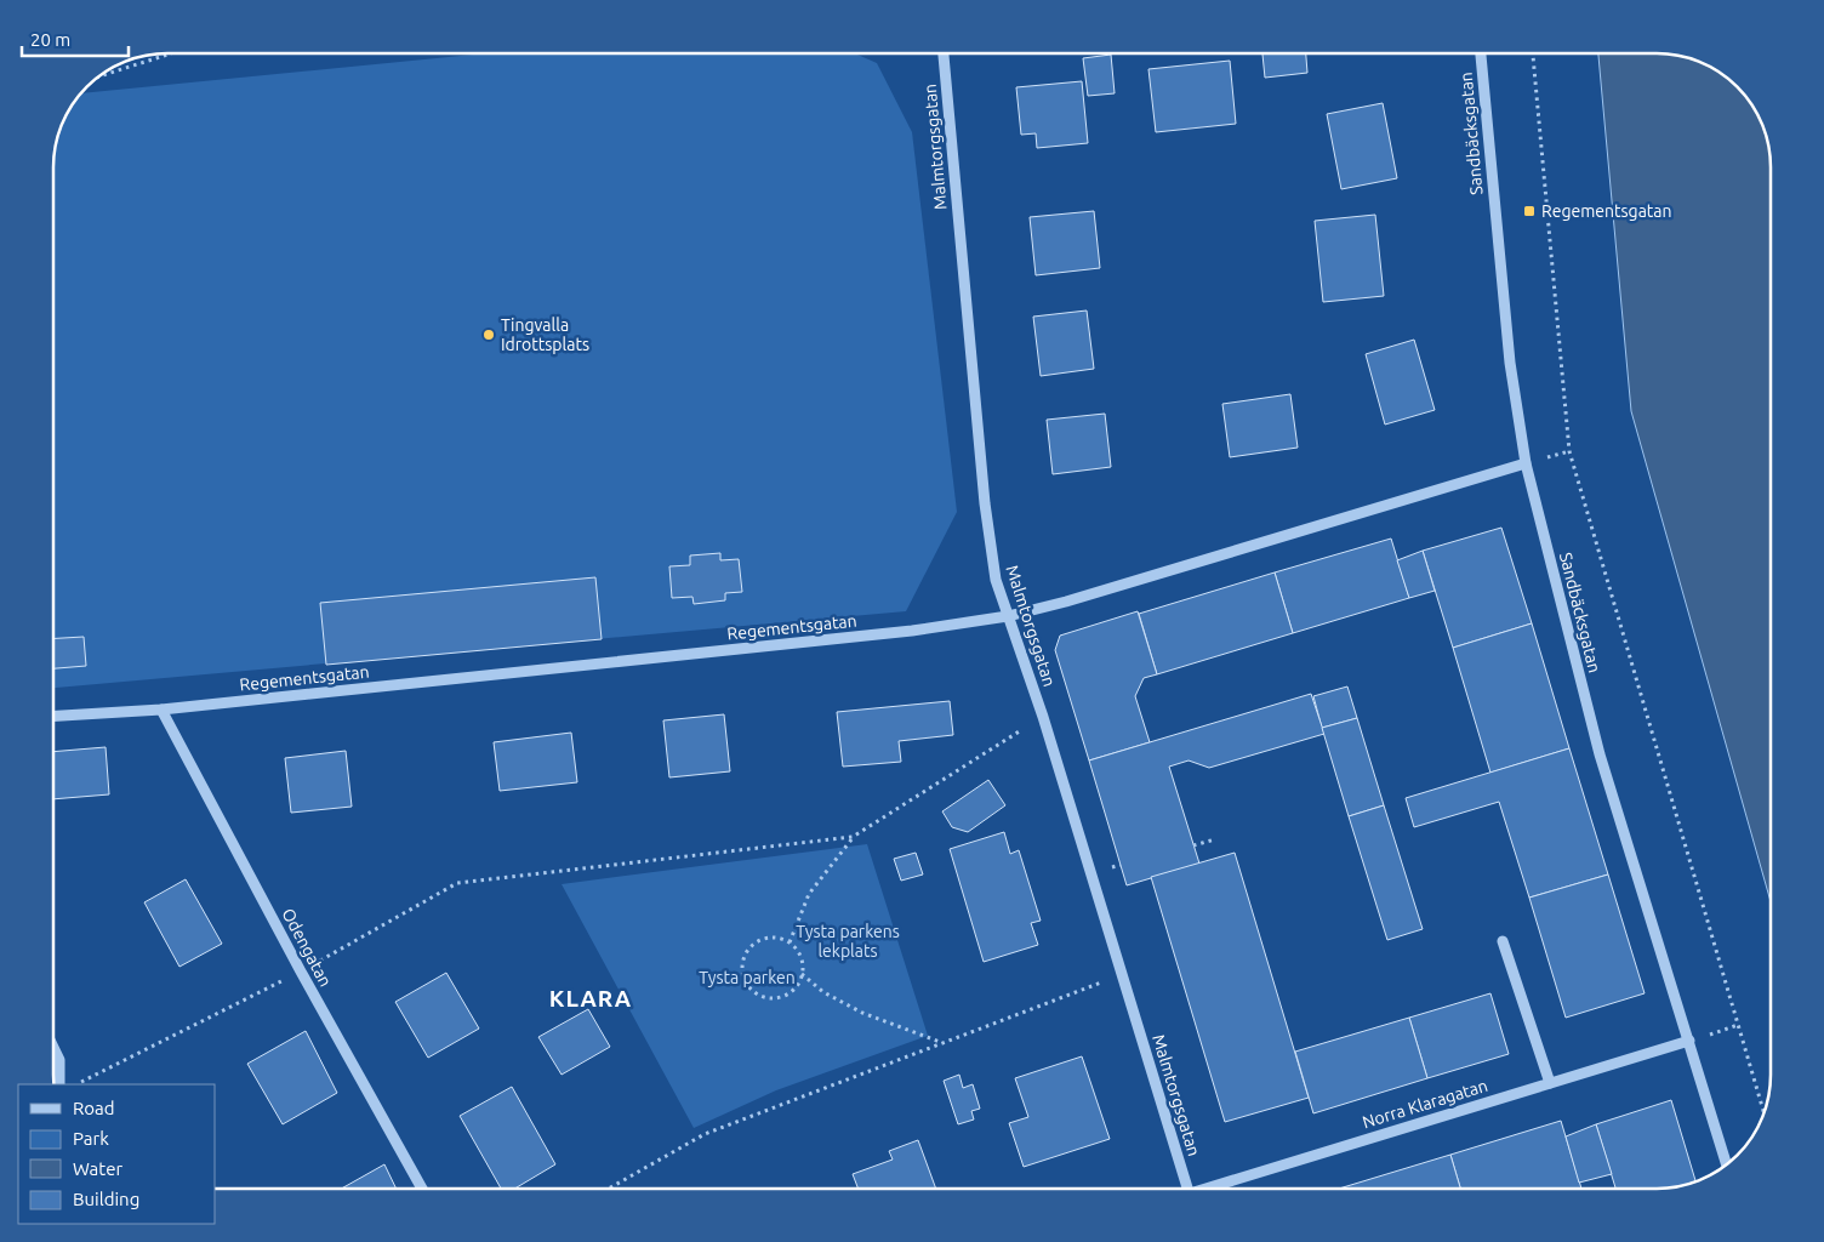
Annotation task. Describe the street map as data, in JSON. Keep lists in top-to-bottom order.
{
  "streets": {
    "street": [
      "Sandbäcksgatan",
      "Malmtorgsgatan",
      "Regementsgatan",
      "Odengatan",
      "Norra Klaragatan"
    ]
  },
  "crossings": [
    ["Sandbäcksgatan", "Regementsgatan"],
    ["Sandbäcksgatan", "Norra Klaragatan"],
    ["Malmtorgsgatan", "Regementsgatan"],
    ["Regementsgatan", "Odengatan"]
  ],
  "districts": ["KLARA"],
  "parks": ["Tysta parkens lekplats", "Tysta parken"],
  "places": {
    "transit": ["Regementsgatan"],
    "other": ["Tingvalla Idrottsplats"]
  },
  "legend": [
    "Road",
    "Park",
    "Water",
    "Building"
  ],
  "scale_bar": "20 m"
}
